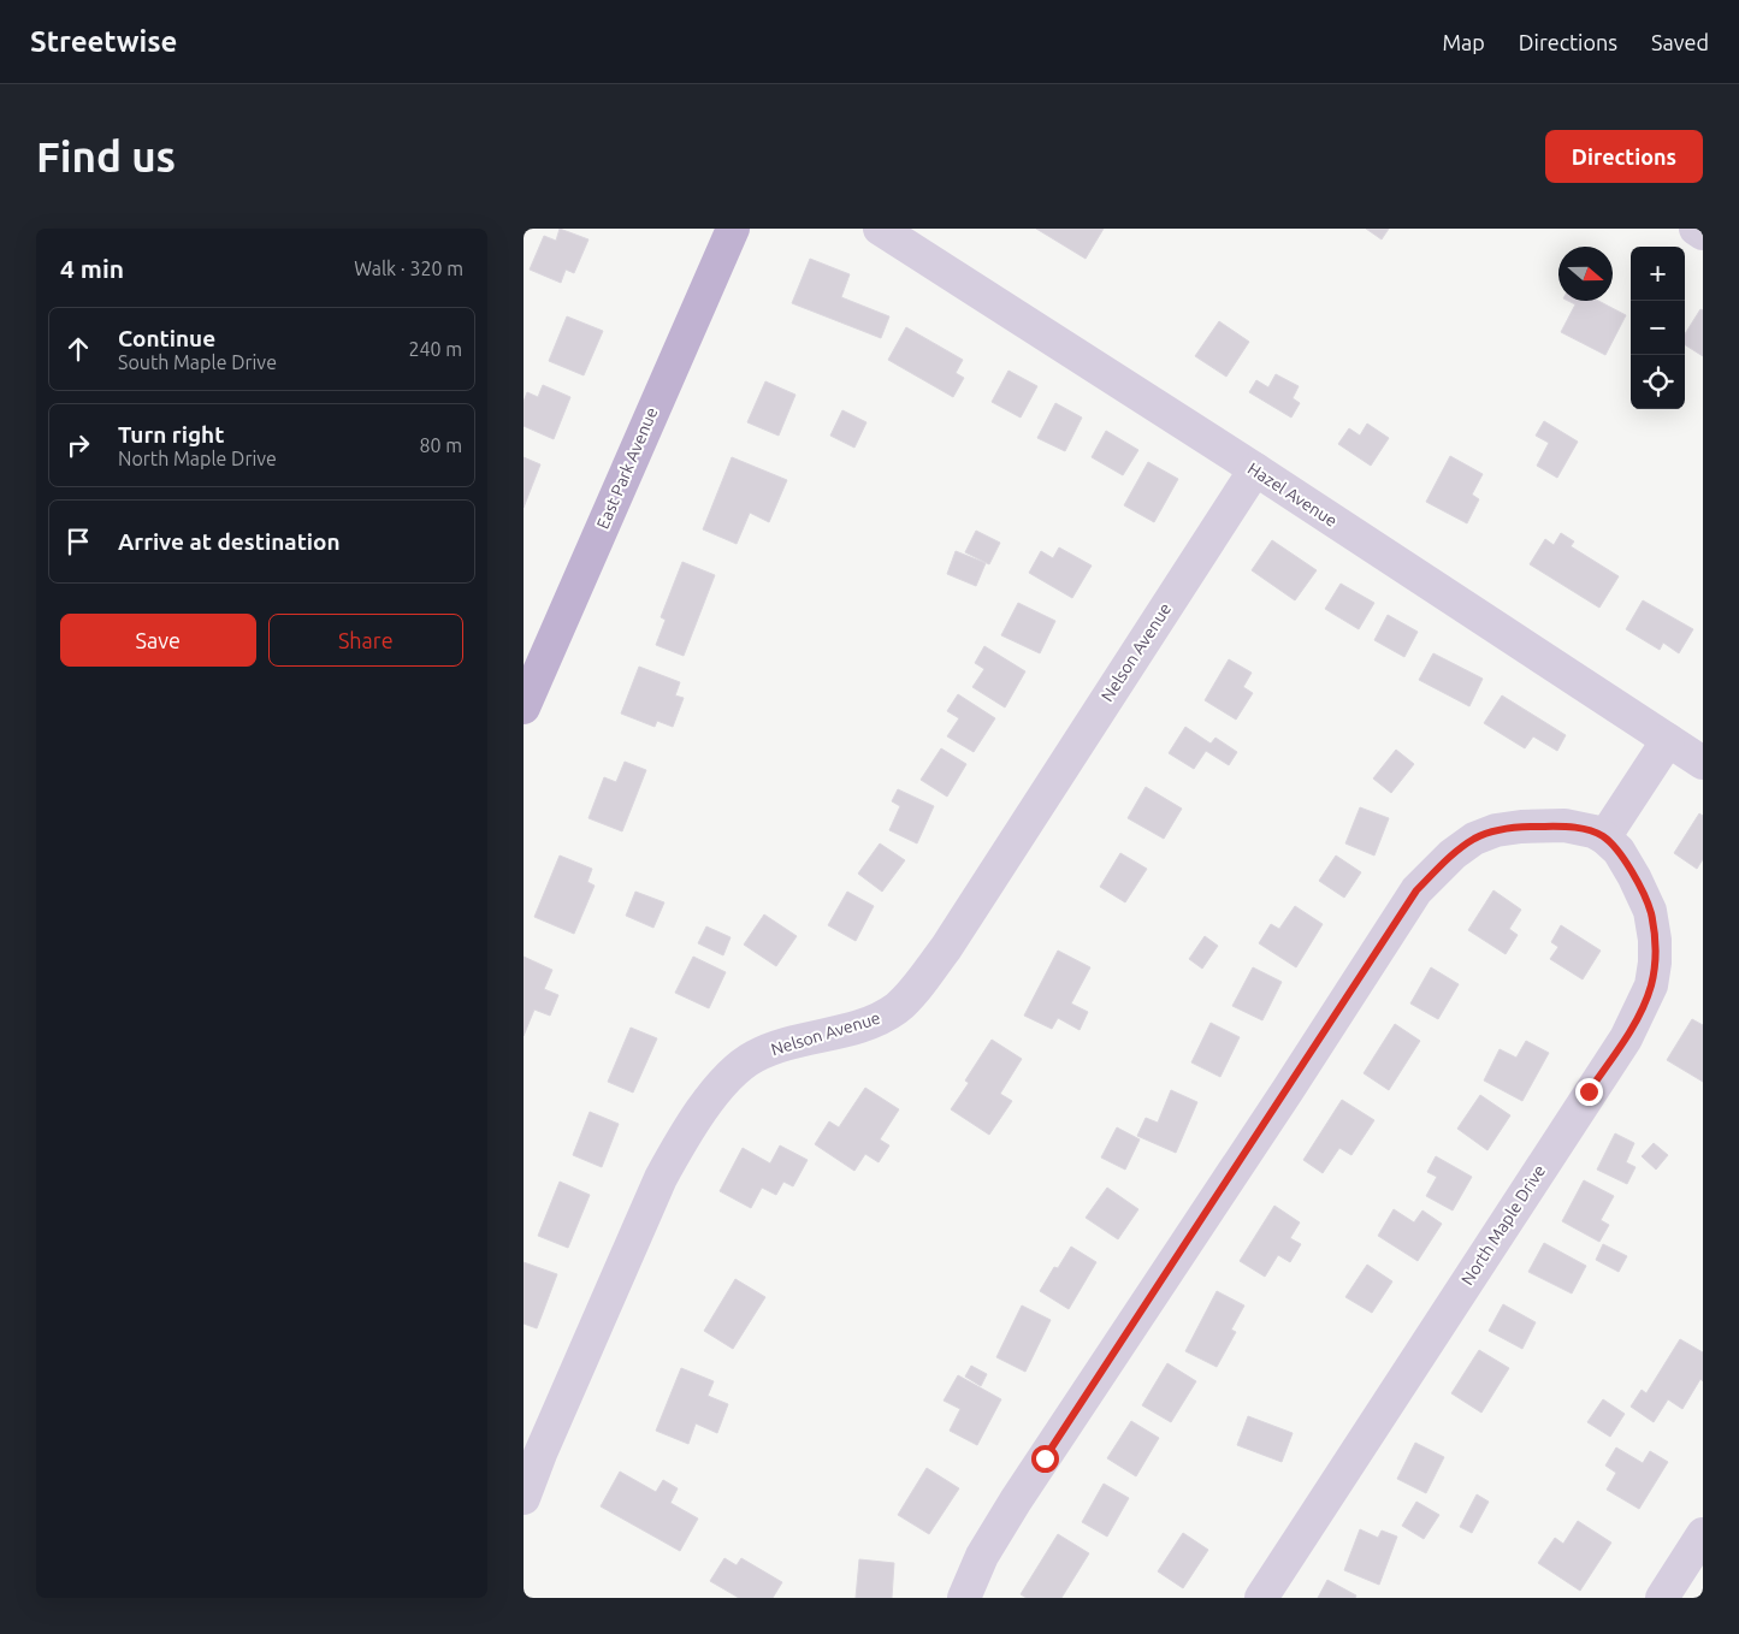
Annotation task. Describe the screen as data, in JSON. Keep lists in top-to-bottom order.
{
  "streets": {
    "main road": ["East Park Avenue"],
    "street": ["Hazel Avenue", "Nelson Avenue", "North Maple Drive"]
  },
  "crossings": [
    ["Hazel Avenue", "Nelson Avenue"]
  ],
  "north": "right",
  "page": {
    "header": "Streetwise",
    "nav": ["Map", "Directions", "Saved"],
    "buttons": [
      "Directions",
      ["Save", "Share"]
    ],
    "title": "Find us",
    "heading": ["4 min", "Walk · 320 m"],
    "map_buttons": ["+", "−"],
    "list": [
      ["Continue", "South Maple Drive", "240 m"],
      ["Turn right", "North Maple Drive", "80 m"],
      "Arrive at destination"
    ]
  }
}
